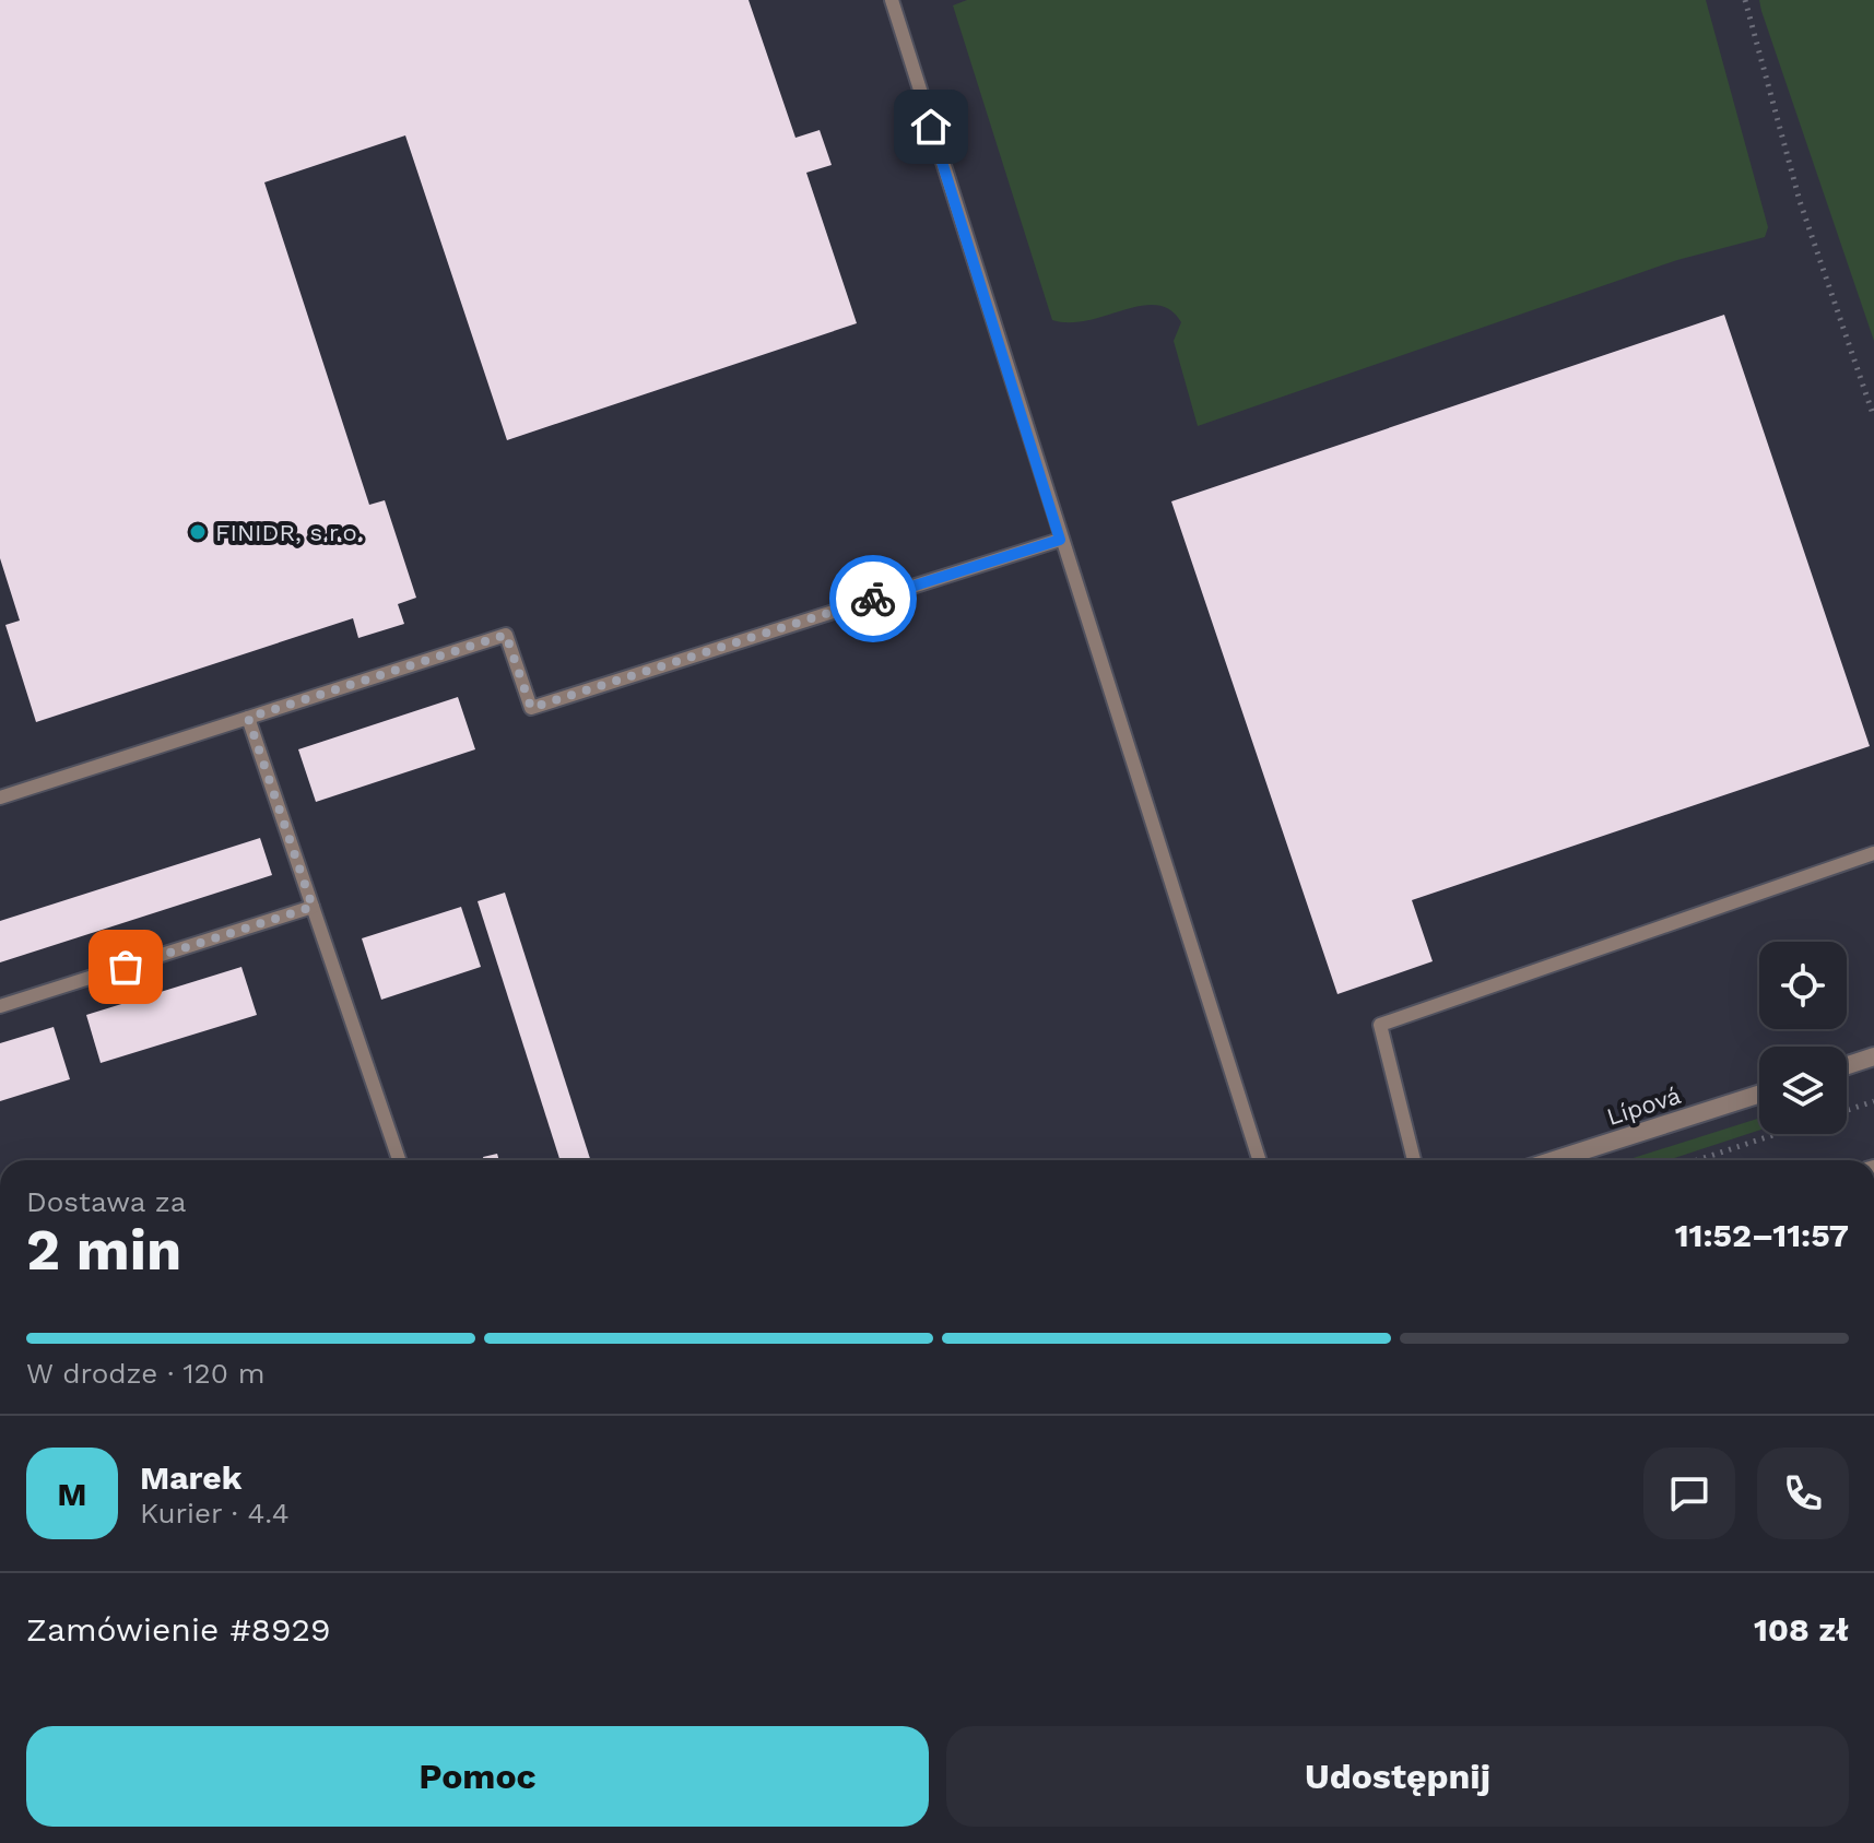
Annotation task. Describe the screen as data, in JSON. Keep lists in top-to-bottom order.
{
  "streets": {
    "street": ["Lípová"]
  },
  "places": ["FINIDR, s.r.o."],
  "page": {
    "heading": ["2 min", "Dostawa za", "11:52–11:57"],
    "panel": [
      "Marek",
      "Kurier · 4.4",
      "Zamówienie #8929",
      "108 zł"
    ],
    "bar": "W drodze · 120 m",
    "round": "M",
    "buttons": ["Pomoc", "Udostępnij"]
  }
}
